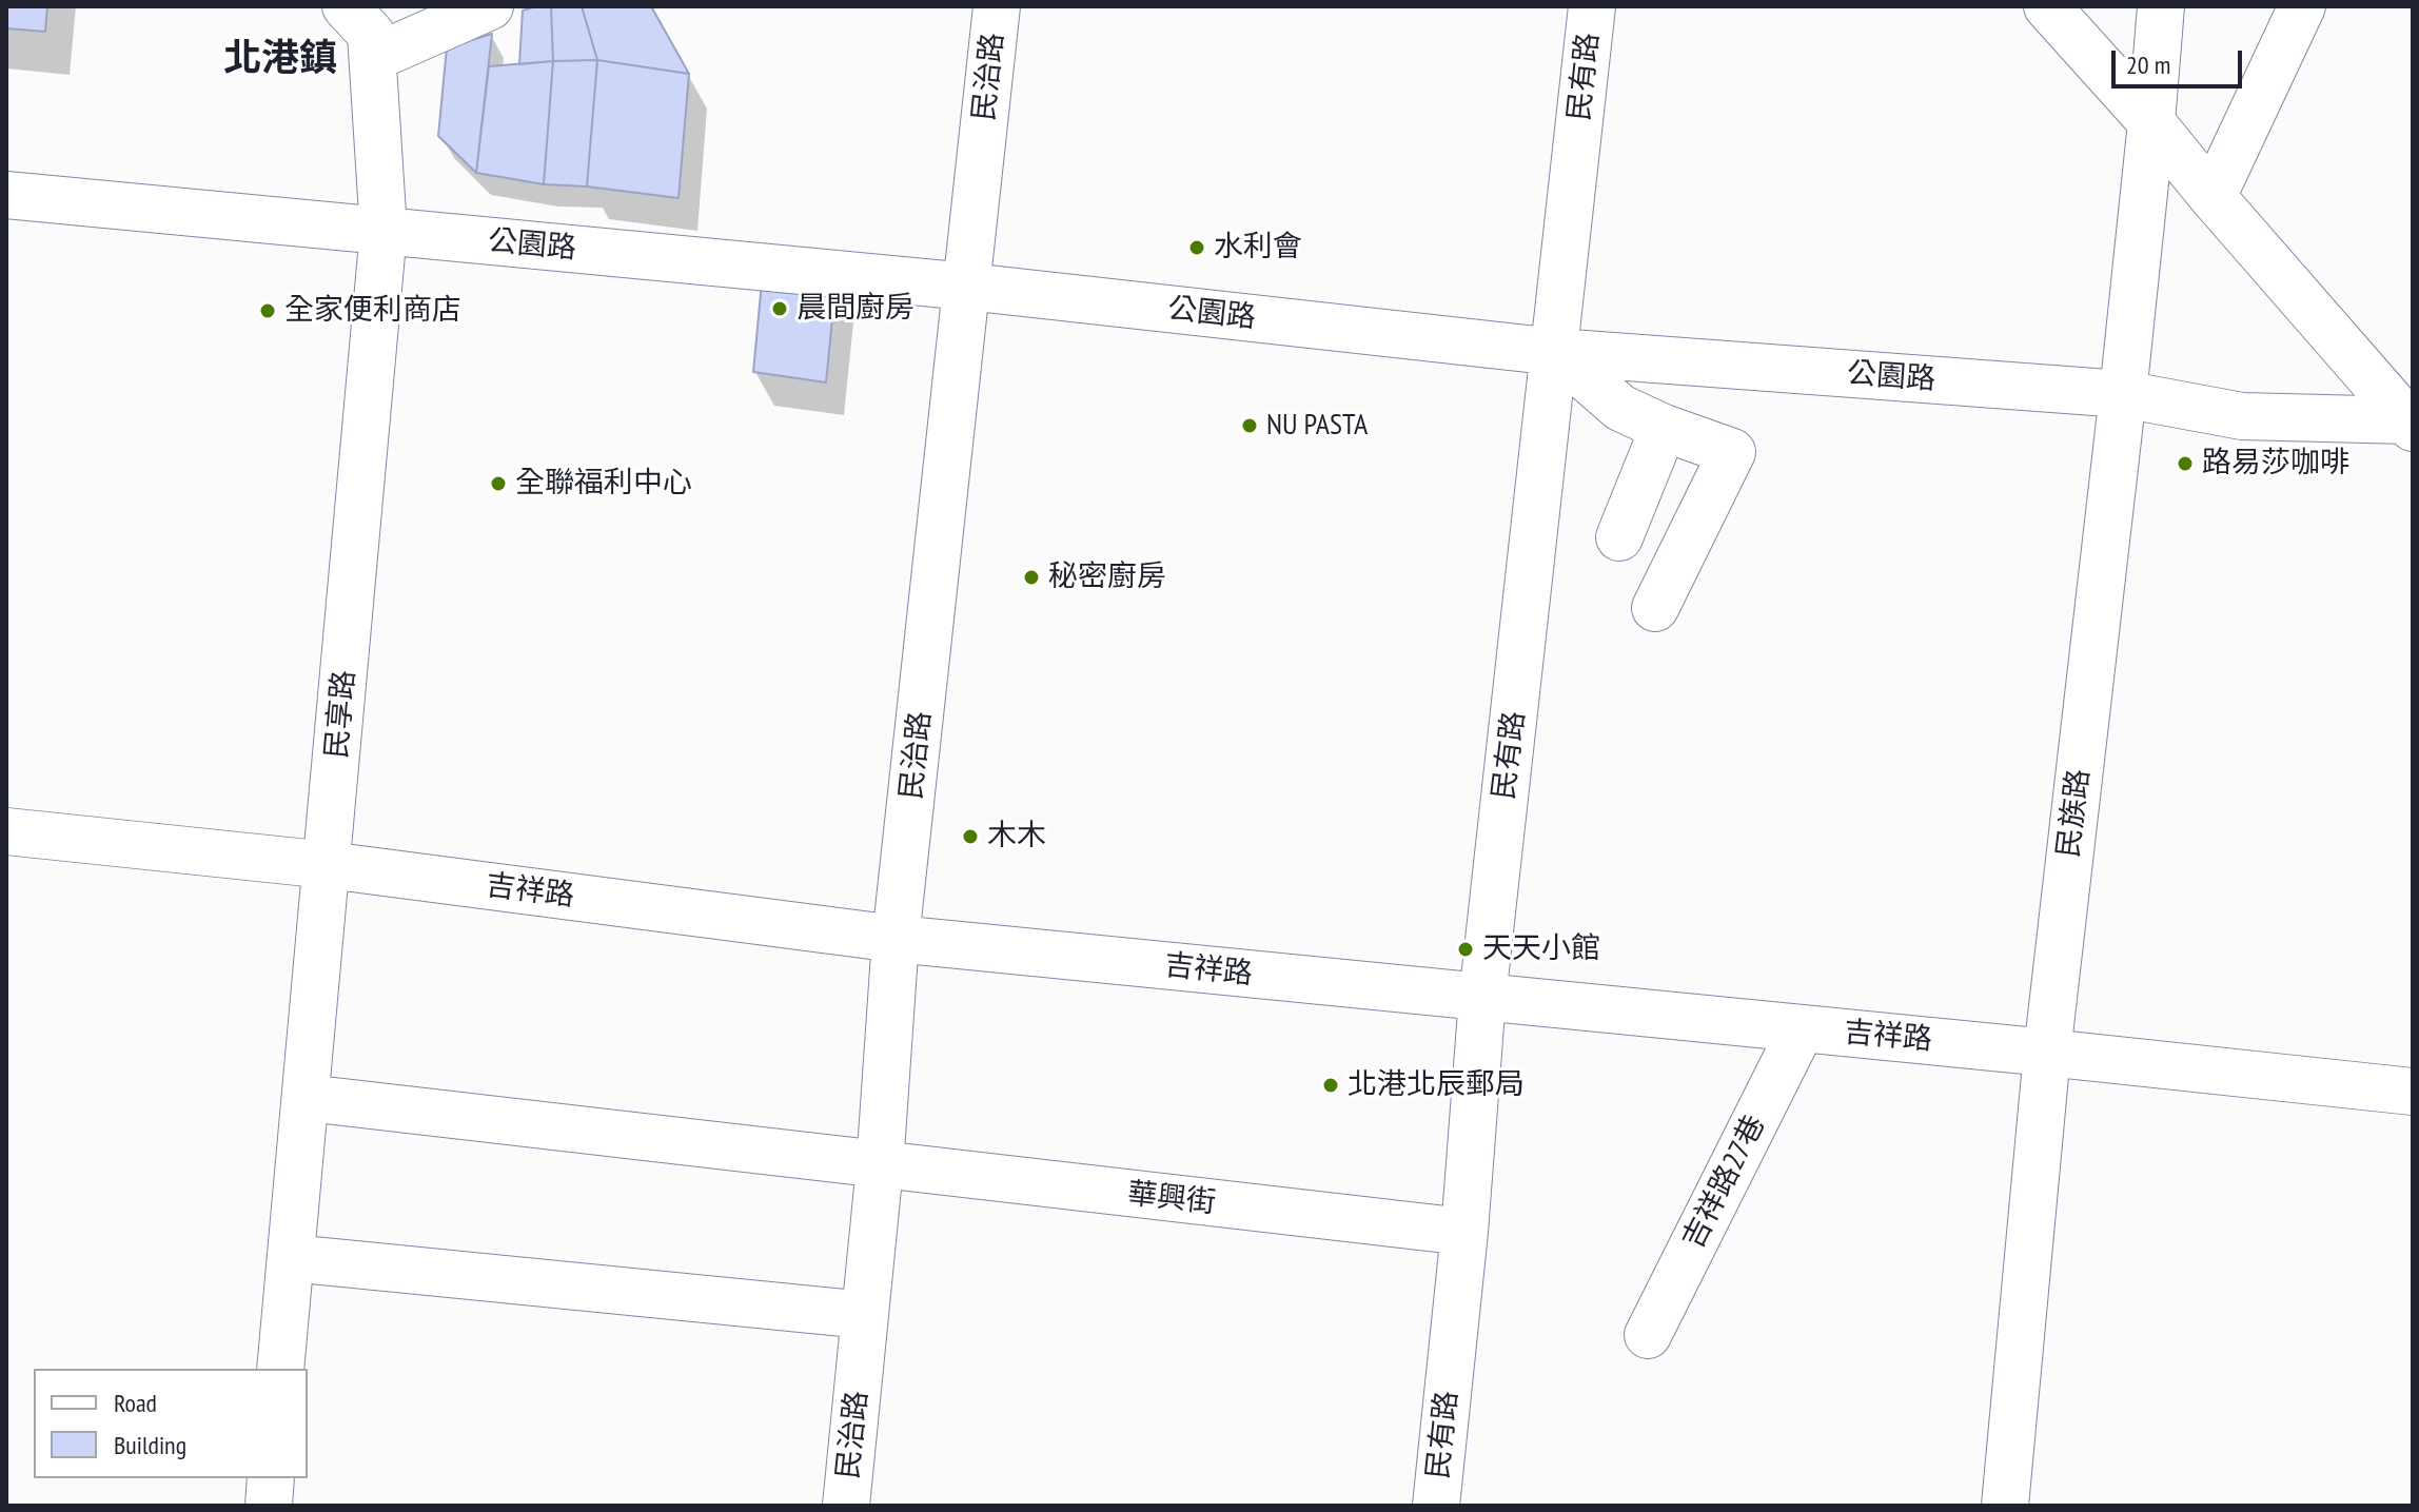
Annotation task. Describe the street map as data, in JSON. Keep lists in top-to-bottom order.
{
  "streets": {
    "street": [
      "民治路",
      "民有路",
      "公園路",
      "民享路",
      "民族路",
      "吉祥路",
      "吉祥路27巷",
      "華興街"
    ]
  },
  "crossings": [
    ["民治路", "公園路"],
    ["民治路", "吉祥路"],
    ["民治路", "華興街"],
    ["民有路", "公園路"],
    ["民有路", "吉祥路"],
    ["民有路", "華興街"],
    ["公園路", "民享路"],
    ["公園路", "民族路"],
    ["民享路", "吉祥路"],
    ["民享路", "華興街"],
    ["民族路", "吉祥路"],
    ["吉祥路", "吉祥路27巷"]
  ],
  "districts": ["北港鎮"],
  "places": [
    "水利會",
    "晨間廚房",
    "全家便利商店",
    "NU PASTA",
    "路易莎咖啡",
    "全聯福利中心",
    "秘密廚房",
    "木木",
    "天天小館",
    "北港北辰郵局"
  ],
  "legend": ["Road", "Building"],
  "scale_bar": "20 m"
}
